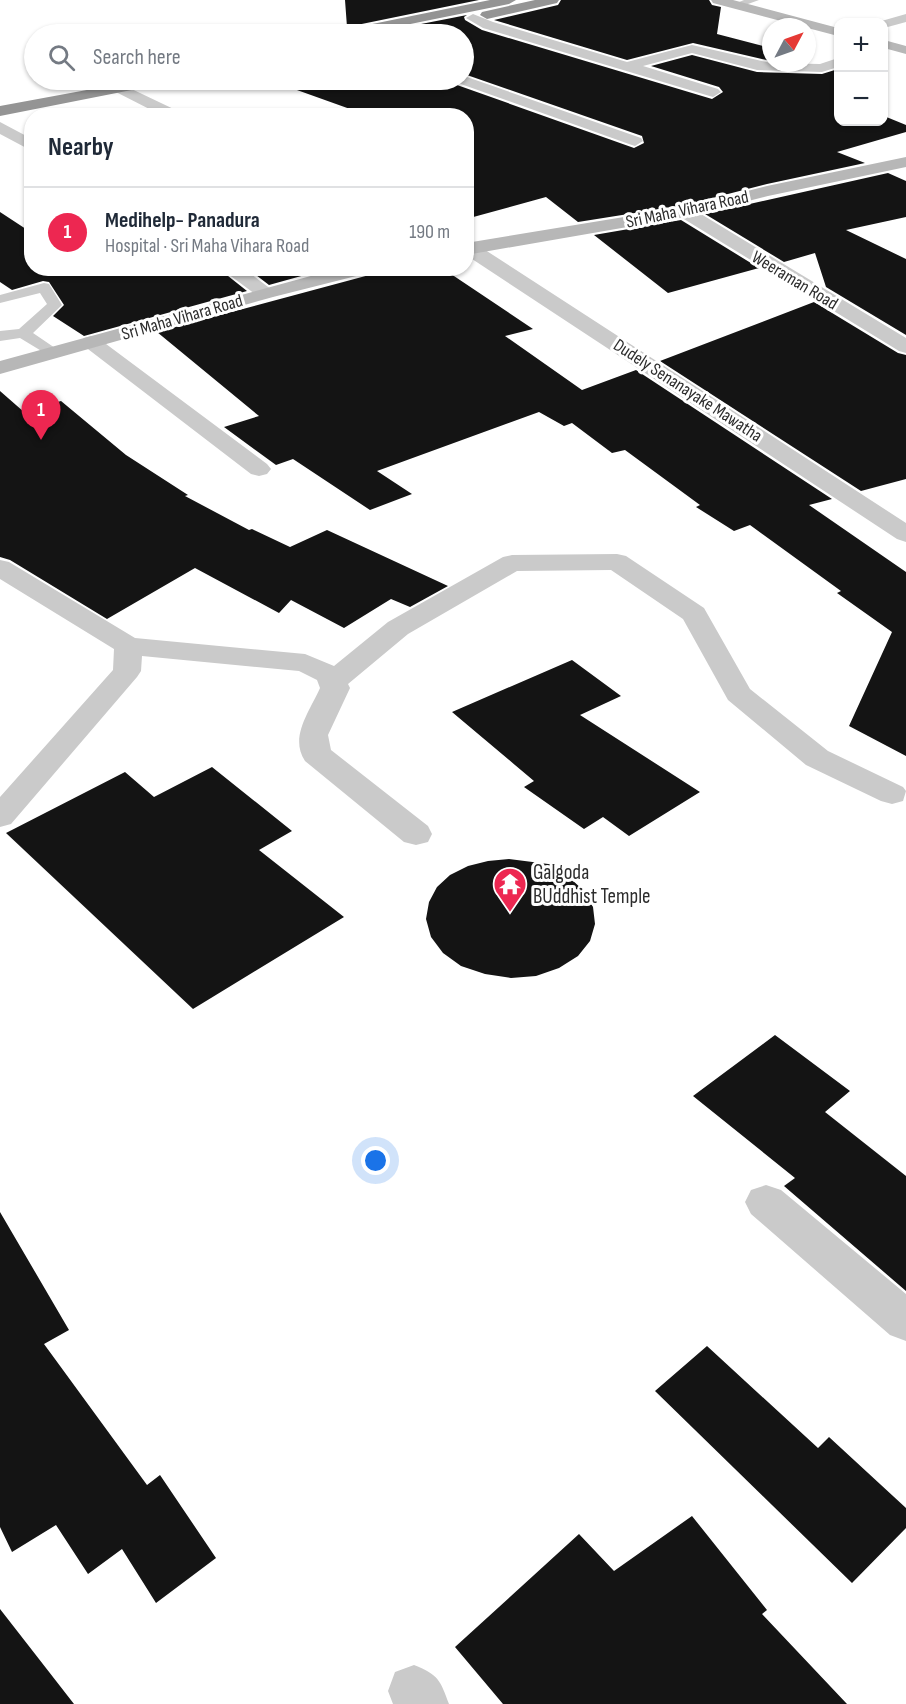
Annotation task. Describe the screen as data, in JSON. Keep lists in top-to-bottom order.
{
  "streets": {
    "street": ["Sri Maha Vihara Road", "Weeraman Road", "Dudely Senanayake Mawatha"]
  },
  "crossings": [
    ["Sri Maha Vihara Road", "Weeraman Road"]
  ],
  "places": {
    "temple": ["Galgoda BUddhist Temple"]
  },
  "north": "top right",
  "page": {
    "map_buttons": ["+", "−"],
    "search": "Search here",
    "heading": "Nearby",
    "list": [
      {
        "mark": "1",
        "name": "Medihelp- Panadura",
        "note": "Hospital · Sri Maha Vihara Road",
        "value": "190 m"
      }
    ],
    "pins": "1"
  }
}
